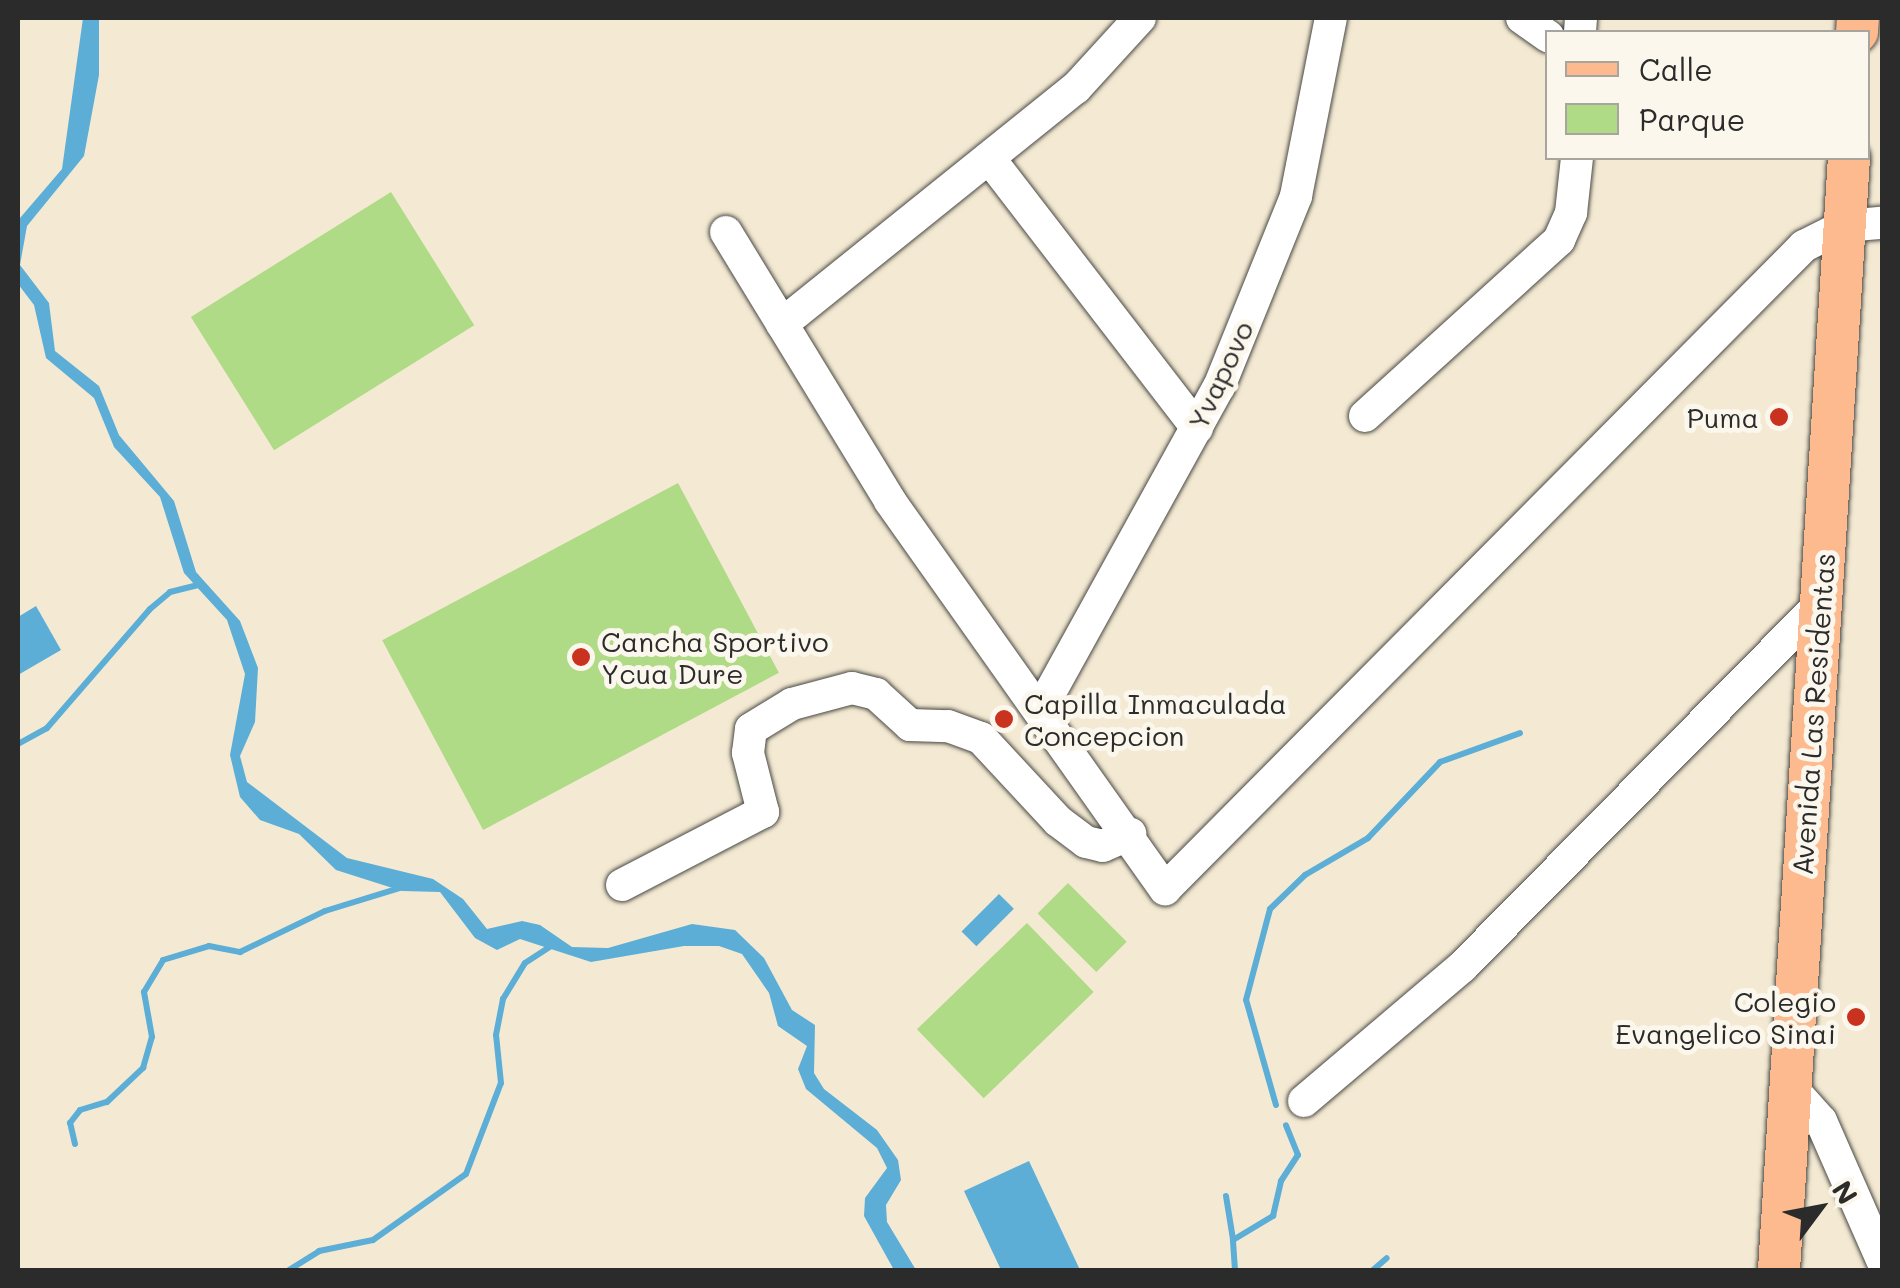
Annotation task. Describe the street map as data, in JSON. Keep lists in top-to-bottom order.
{
  "streets": {
    "main road": ["Avenida Las Residentas"],
    "street": ["Yvapovo"]
  },
  "places": [
    "Puma",
    "Cancha Sportivo Ycua Dure",
    "Capilla Inmaculada Concepcion",
    "Colegio Evangelico Sinai"
  ],
  "legend": ["Calle", "Parque"],
  "north": "top right"
}
